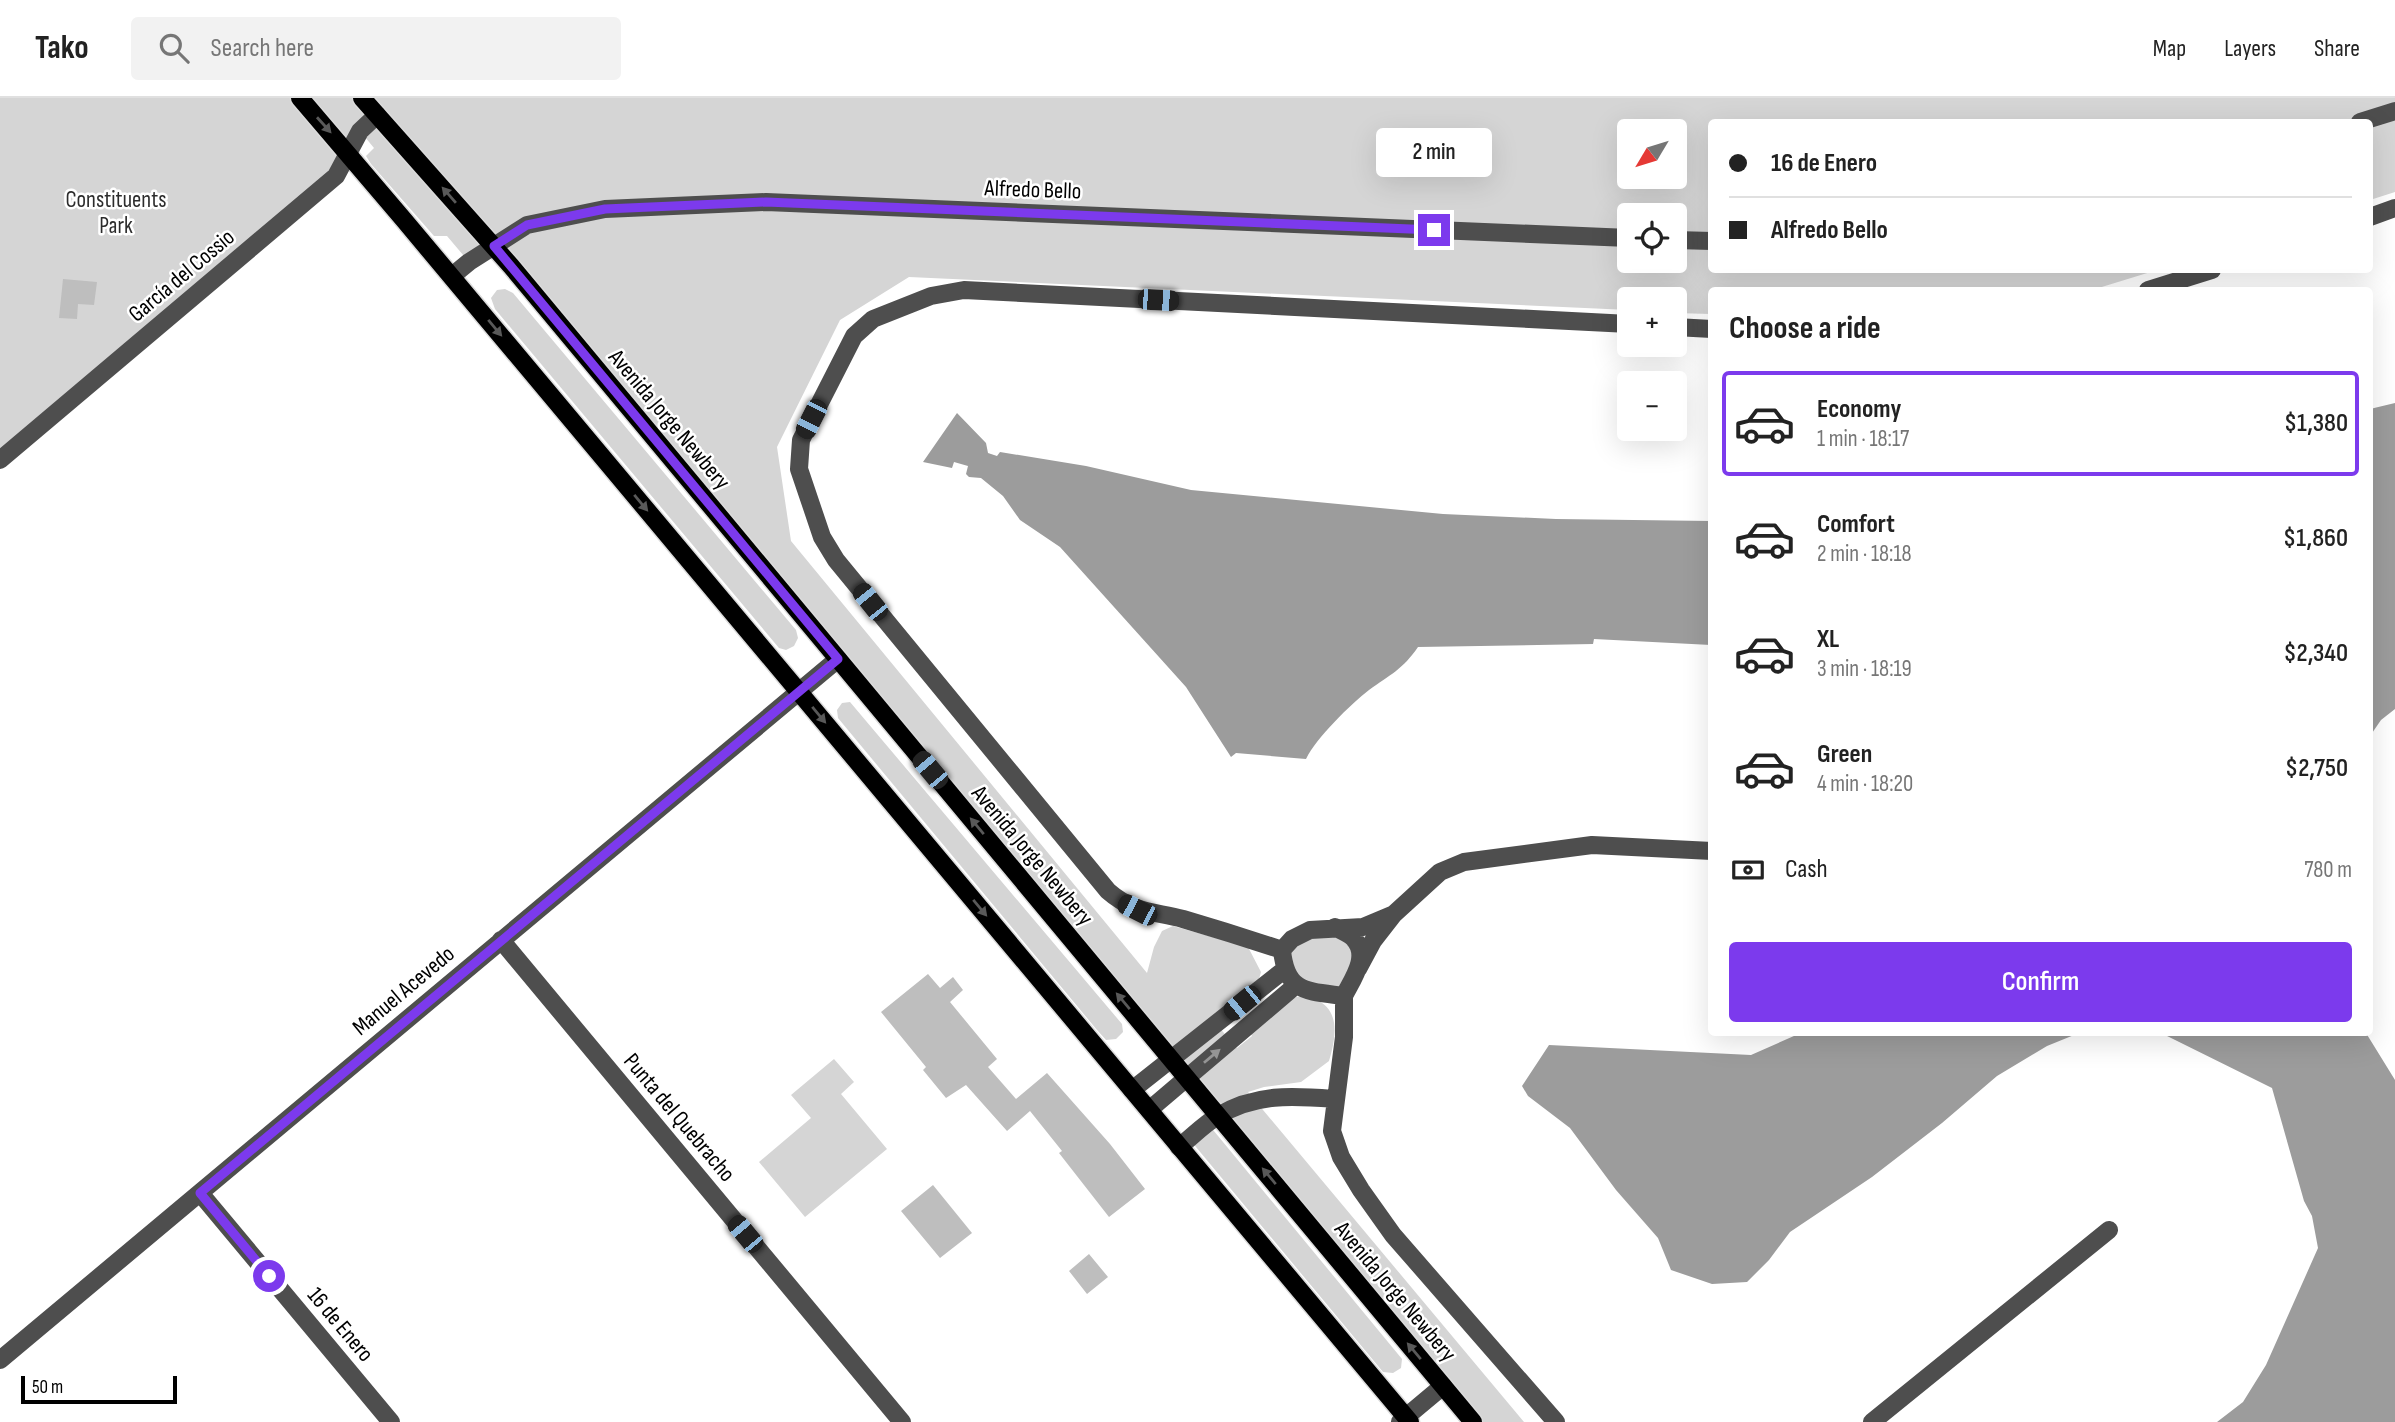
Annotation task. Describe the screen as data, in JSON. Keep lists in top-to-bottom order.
{
  "streets": {
    "main road": ["Avenida Jorge Newbery"],
    "street": [
      "Alfredo Bello",
      "García del Cossio",
      "Manuel Acevedo",
      "Punta del Quebracho",
      "16 de Enero"
    ]
  },
  "crossings": [
    ["Alfredo Bello", "Avenida Jorge Newbery"],
    ["García del Cossio", "Avenida Jorge Newbery"],
    ["Avenida Jorge Newbery", "Manuel Acevedo"],
    ["Manuel Acevedo", "Punta del Quebracho"],
    ["Manuel Acevedo", "16 de Enero"]
  ],
  "parks": ["Constituents Park"],
  "scale_bar": "50 m",
  "north": "bottom left",
  "page": {
    "header": "Tako",
    "search": "Search here",
    "nav": ["Map", "Layers", "Share"],
    "map_buttons": ["+", "−"],
    "banner": ["16 de Enero", "Alfredo Bello"],
    "bubble": "2 min",
    "heading": "Choose a ride",
    "list": [
      {
        "name": "Economy",
        "note": "1 min · 18:17",
        "value": "$1,380"
      },
      {
        "name": "Comfort",
        "note": "2 min · 18:18",
        "value": "$1,860"
      },
      {
        "name": "XL",
        "note": "3 min · 18:19",
        "value": "$2,340"
      },
      {
        "name": "Green",
        "note": "4 min · 18:20",
        "value": "$2,750"
      }
    ],
    "pay": ["Cash", "780 m"],
    "buttons": "Confirm",
    "scale": "50 m"
  }
}
